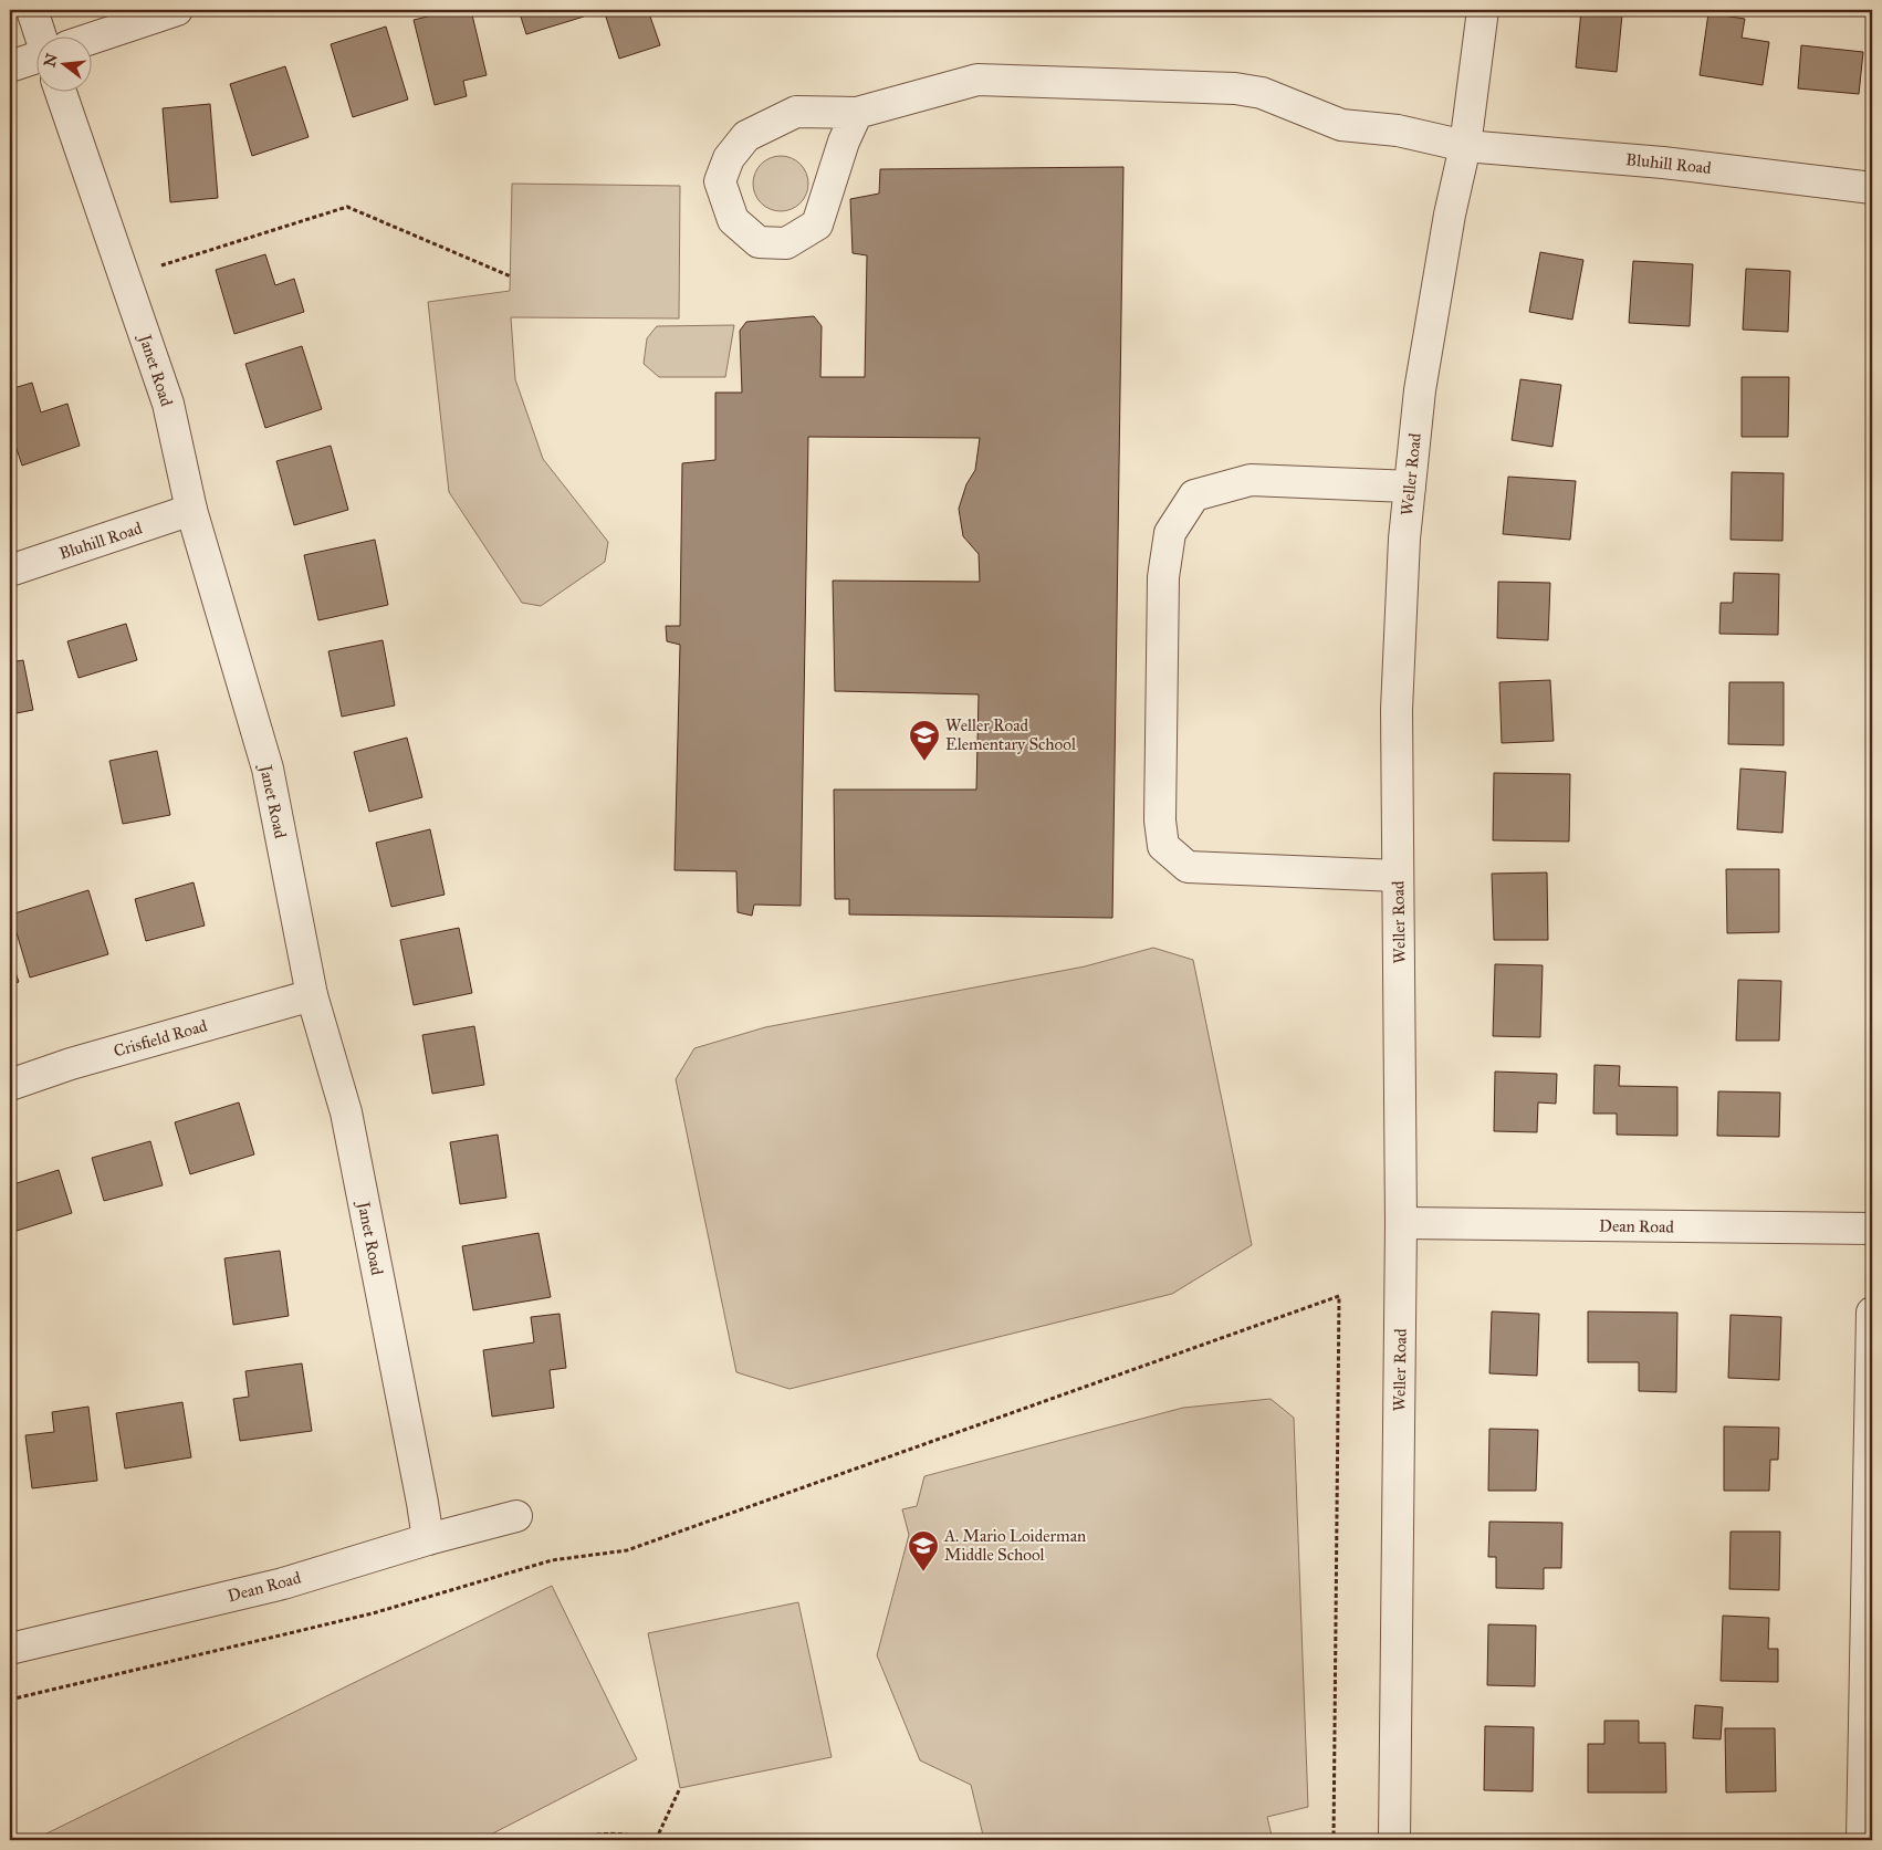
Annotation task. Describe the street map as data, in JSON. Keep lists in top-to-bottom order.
{
  "streets": {
    "street": [
      "Bluhill Road",
      "Janet Road",
      "Weller Road",
      "Crisfield Road",
      "Dean Road"
    ]
  },
  "crossings": [
    ["Bluhill Road", "Janet Road"],
    ["Bluhill Road", "Weller Road"],
    ["Janet Road", "Crisfield Road"],
    ["Janet Road", "Dean Road"],
    ["Weller Road", "Dean Road"]
  ],
  "places": {
    "school or university": ["Weller Road Elementary School", "A. Mario Loiderman Middle School"]
  },
  "north": "left"
}
